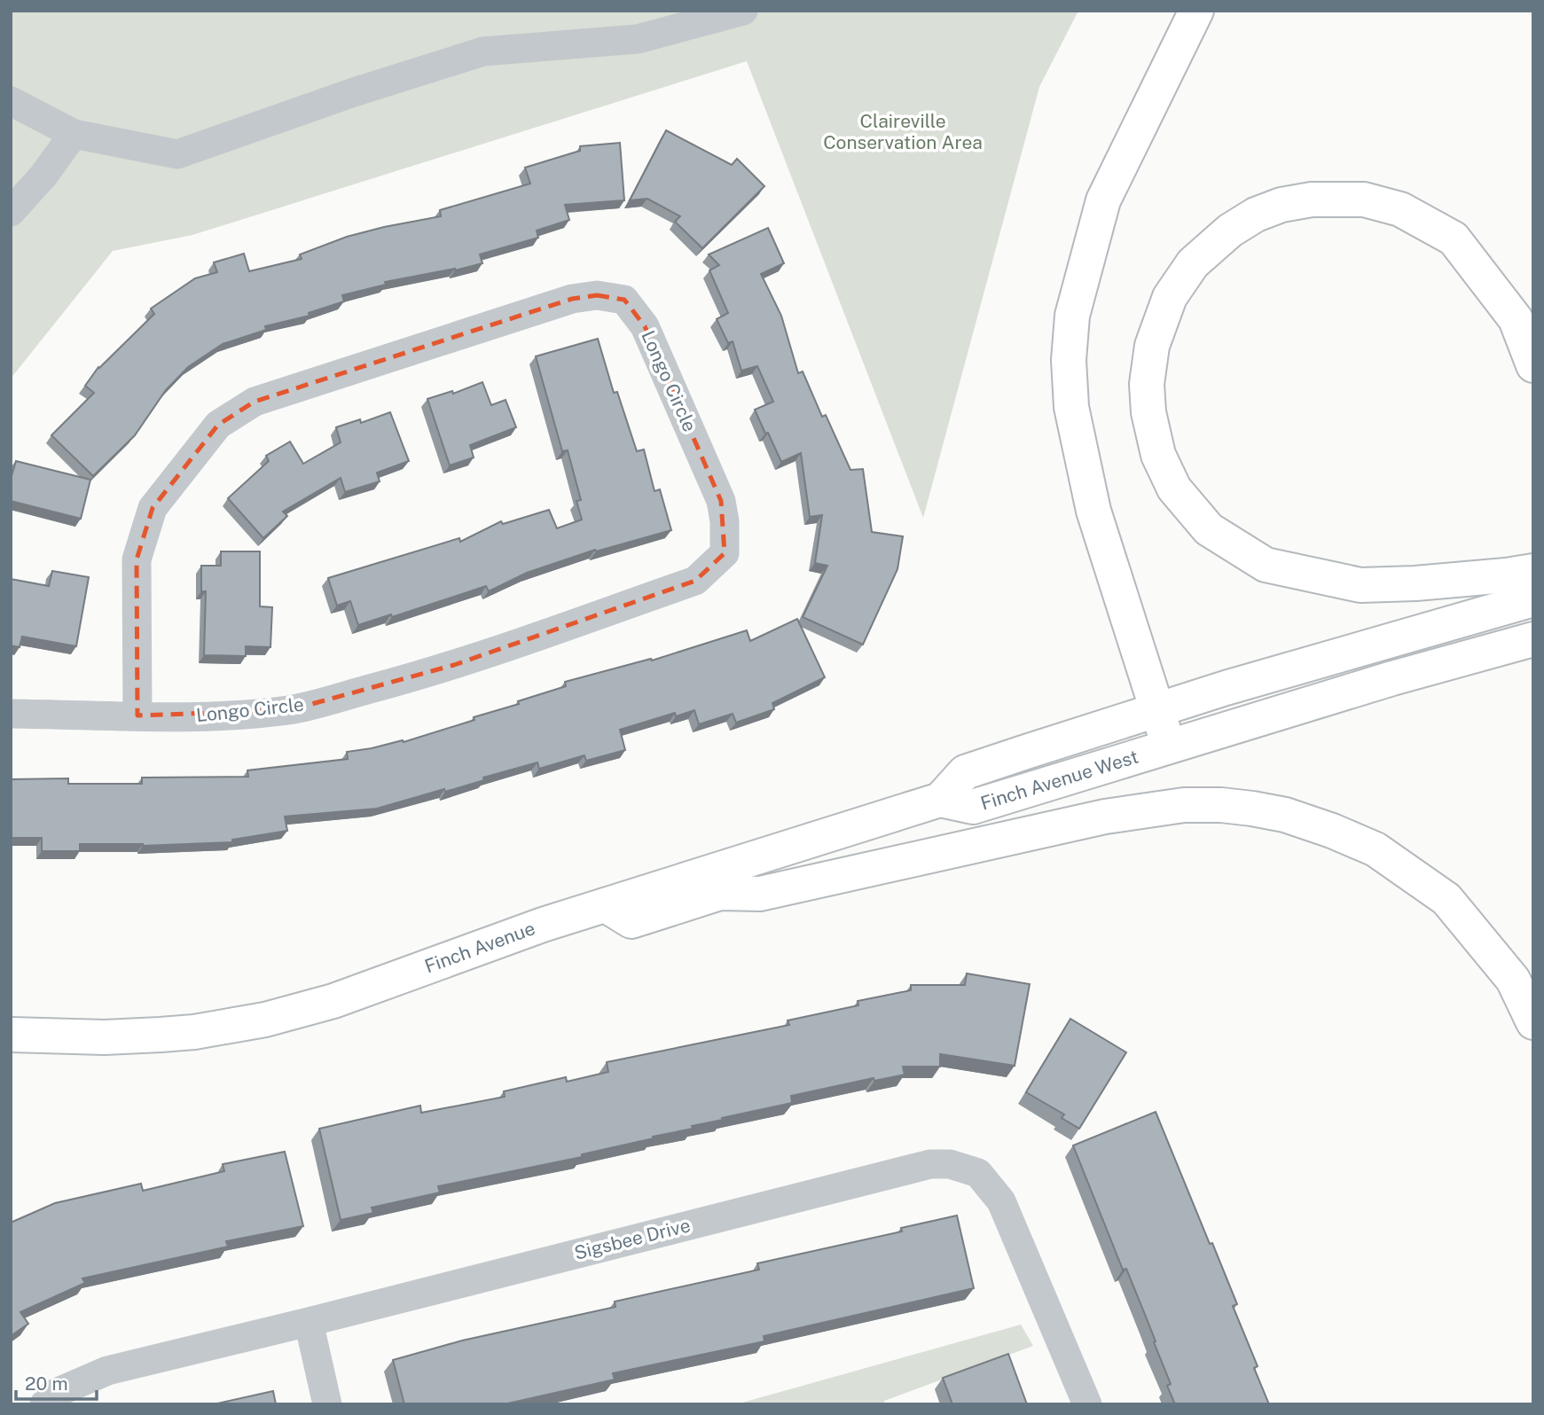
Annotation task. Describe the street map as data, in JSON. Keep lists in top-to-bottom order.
{
  "streets": {
    "main road": ["Finch Avenue West", "Finch Avenue"],
    "street": ["Longo Circle", "Sigsbee Drive"]
  },
  "crossings": [
    ["Finch Avenue West", "Finch Avenue"]
  ],
  "parks": ["Claireville Conservation Area"],
  "scale_bar": "20 m"
}
